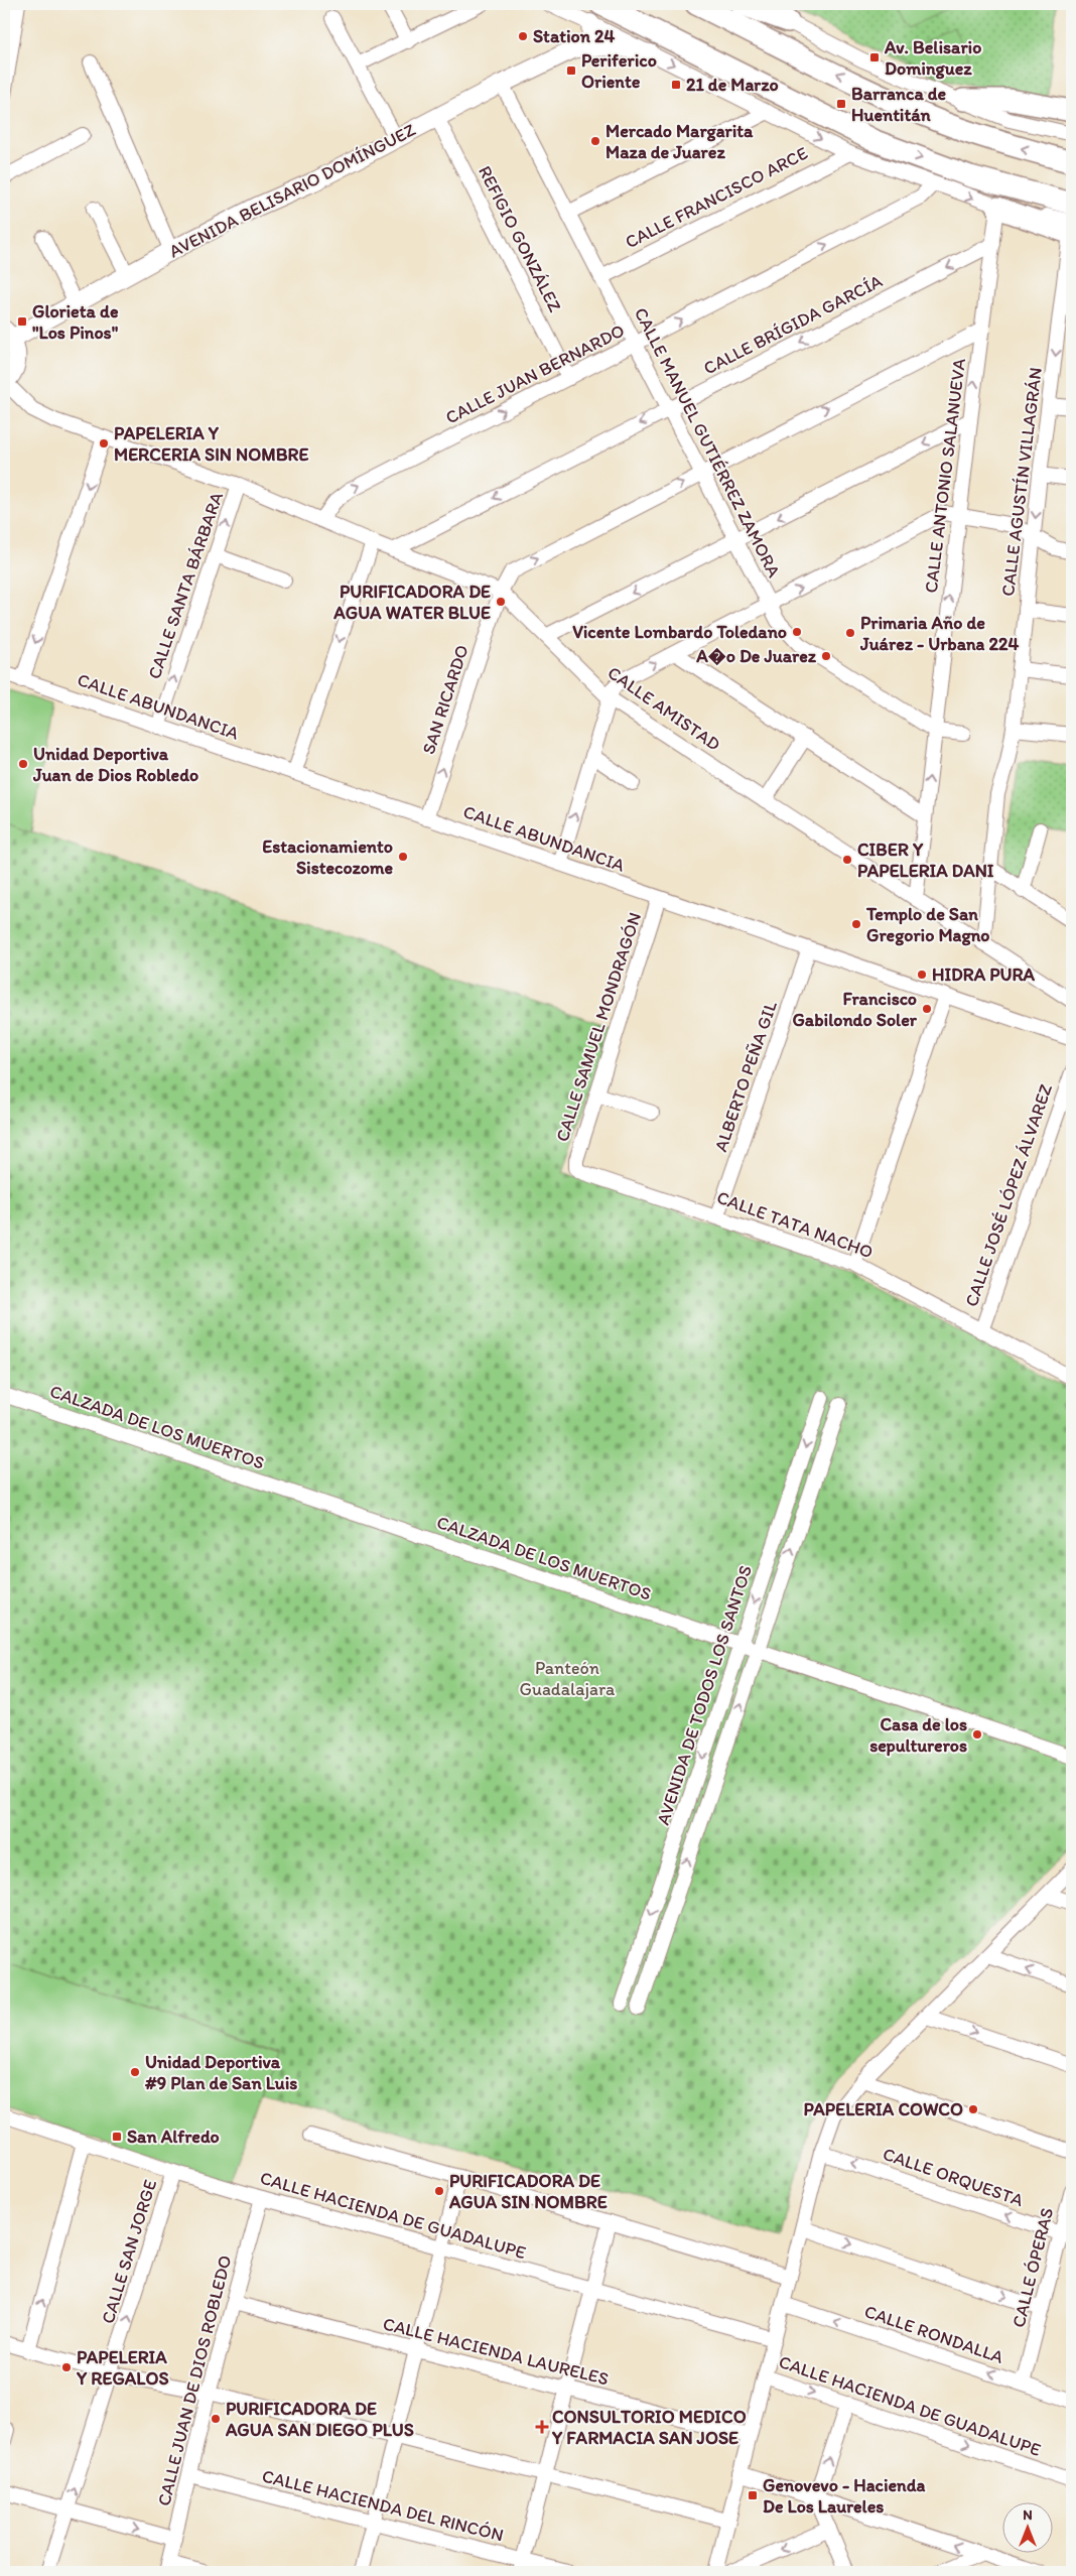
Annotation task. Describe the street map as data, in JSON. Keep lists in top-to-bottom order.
{
  "streets": {
    "main road": ["AVENIDA BELISARIO DOMÍNGUEZ"],
    "street": [
      "CALLE FRANCISCO ARCE",
      "REFIGIO GONZÁLEZ",
      "CALLE BRÍGIDA GARCÍA",
      "CALLE JUAN BERNARDO",
      "CALLE MANUEL GUTIÉRREZ ZAMORA",
      "CALLE ANTONIO SALANUEVA",
      "CALLE AGUSTÍN VILLAGRÁN",
      "CALLE SANTA BÁRBARA",
      "SAN RICARDO",
      "CALLE ABUNDANCIA",
      "CALLE AMISTAD",
      "CALLE SAMUEL MONDRAGÓN",
      "ALBERTO PEÑA GIL",
      "CALLE JOSÉ LÓPEZ ÁLVAREZ",
      "CALLE TATA NACHO",
      "CALZADA DE LOS MUERTOS",
      "AVENIDA DE TODOS LOS SANTOS",
      "CALLE ORQUESTA",
      "CALLE HACIENDA DE GUADALUPE",
      "CALLE SAN JORGE",
      "CALLE ÓPERAS",
      "CALLE RONDALLA",
      "CALLE HACIENDA LAURELES",
      "CALLE JUAN DE DIOS ROBLEDO",
      "CALLE HACIENDA DEL RINCÓN"
    ]
  },
  "crossings": [
    ["AVENIDA BELISARIO DOMÍNGUEZ", "REFIGIO GONZÁLEZ"],
    ["AVENIDA BELISARIO DOMÍNGUEZ", "CALLE MANUEL GUTIÉRREZ ZAMORA"],
    ["CALLE FRANCISCO ARCE", "CALLE MANUEL GUTIÉRREZ ZAMORA"],
    ["REFIGIO GONZÁLEZ", "CALLE JUAN BERNARDO"],
    ["CALLE BRÍGIDA GARCÍA", "CALLE MANUEL GUTIÉRREZ ZAMORA"],
    ["CALLE BRÍGIDA GARCÍA", "CALLE ANTONIO SALANUEVA"],
    ["CALLE BRÍGIDA GARCÍA", "CALLE AMISTAD"],
    ["CALLE JUAN BERNARDO", "CALLE MANUEL GUTIÉRREZ ZAMORA"],
    ["CALLE JUAN BERNARDO", "CALLE AMISTAD"],
    ["CALLE MANUEL GUTIÉRREZ ZAMORA", "CALLE ANTONIO SALANUEVA"],
    ["CALLE MANUEL GUTIÉRREZ ZAMORA", "SAN RICARDO"],
    ["CALLE ANTONIO SALANUEVA", "SAN RICARDO"],
    ["CALLE ANTONIO SALANUEVA", "CALLE AMISTAD"],
    ["CALLE AGUSTÍN VILLAGRÁN", "CALLE AMISTAD"],
    ["CALLE SANTA BÁRBARA", "CALLE ABUNDANCIA"],
    ["CALLE SANTA BÁRBARA", "CALLE AMISTAD"],
    ["SAN RICARDO", "CALLE ABUNDANCIA"],
    ["SAN RICARDO", "CALLE AMISTAD"],
    ["CALLE ABUNDANCIA", "CALLE SAMUEL MONDRAGÓN"],
    ["CALLE ABUNDANCIA", "ALBERTO PEÑA GIL"],
    ["CALLE SAMUEL MONDRAGÓN", "CALLE TATA NACHO"],
    ["ALBERTO PEÑA GIL", "CALLE TATA NACHO"],
    ["CALLE JOSÉ LÓPEZ ÁLVAREZ", "CALLE TATA NACHO"],
    ["CALZADA DE LOS MUERTOS", "AVENIDA DE TODOS LOS SANTOS"],
    ["CALLE ORQUESTA", "CALLE ÓPERAS"],
    ["CALLE HACIENDA DE GUADALUPE", "CALLE SAN JORGE"],
    ["CALLE HACIENDA DE GUADALUPE", "CALLE JUAN DE DIOS ROBLEDO"],
    ["CALLE ÓPERAS", "CALLE RONDALLA"],
    ["CALLE HACIENDA LAURELES", "CALLE JUAN DE DIOS ROBLEDO"],
    ["CALLE JUAN DE DIOS ROBLEDO", "CALLE HACIENDA DEL RINCÓN"]
  ],
  "one_way": [
    "CALLE BRÍGIDA GARCÍA",
    "CALLE JUAN BERNARDO",
    "CALLE ANTONIO SALANUEVA",
    "CALLE SANTA BÁRBARA"
  ],
  "parks": ["Panteón Guadalajara"],
  "places": {
    "other": [
      "Station 24",
      "Mercado Margarita Maza de Juarez",
      "PAPELERIA Y MERCERIA SIN NOMBRE",
      "PURIFICADORA DE AGUA WATER BLUE",
      "Vicente Lombardo Toledano",
      "Primaria Año de Juárez - Urbana 224",
      "A�o De Juarez",
      "Unidad Deportiva Juan de Dios Robledo",
      "Estacionamiento Sistecozome",
      "CIBER Y PAPELERIA DANI",
      "Templo de San Gregorio Magno",
      "HIDRA PURA",
      "Francisco Gabilondo Soler",
      "Casa de los sepultureros",
      "Unidad Deportiva #9 Plan de San Luis",
      "PAPELERIA COWCO",
      "PURIFICADORA DE AGUA SIN NOMBRE",
      "PAPELERIA Y REGALOS",
      "PURIFICADORA DE AGUA SAN DIEGO PLUS"
    ],
    "transit": [
      "Av. Belisario Dominguez",
      "Periferico Oriente",
      "21 de Marzo",
      "Barranca de Huentitán",
      "Glorieta de \"Los Pinos\"",
      "San Alfredo",
      "Genovevo - Hacienda De Los Laureles"
    ],
    "health": ["CONSULTORIO MEDICO Y FARMACIA SAN JOSE"]
  },
  "north": "top"
}
